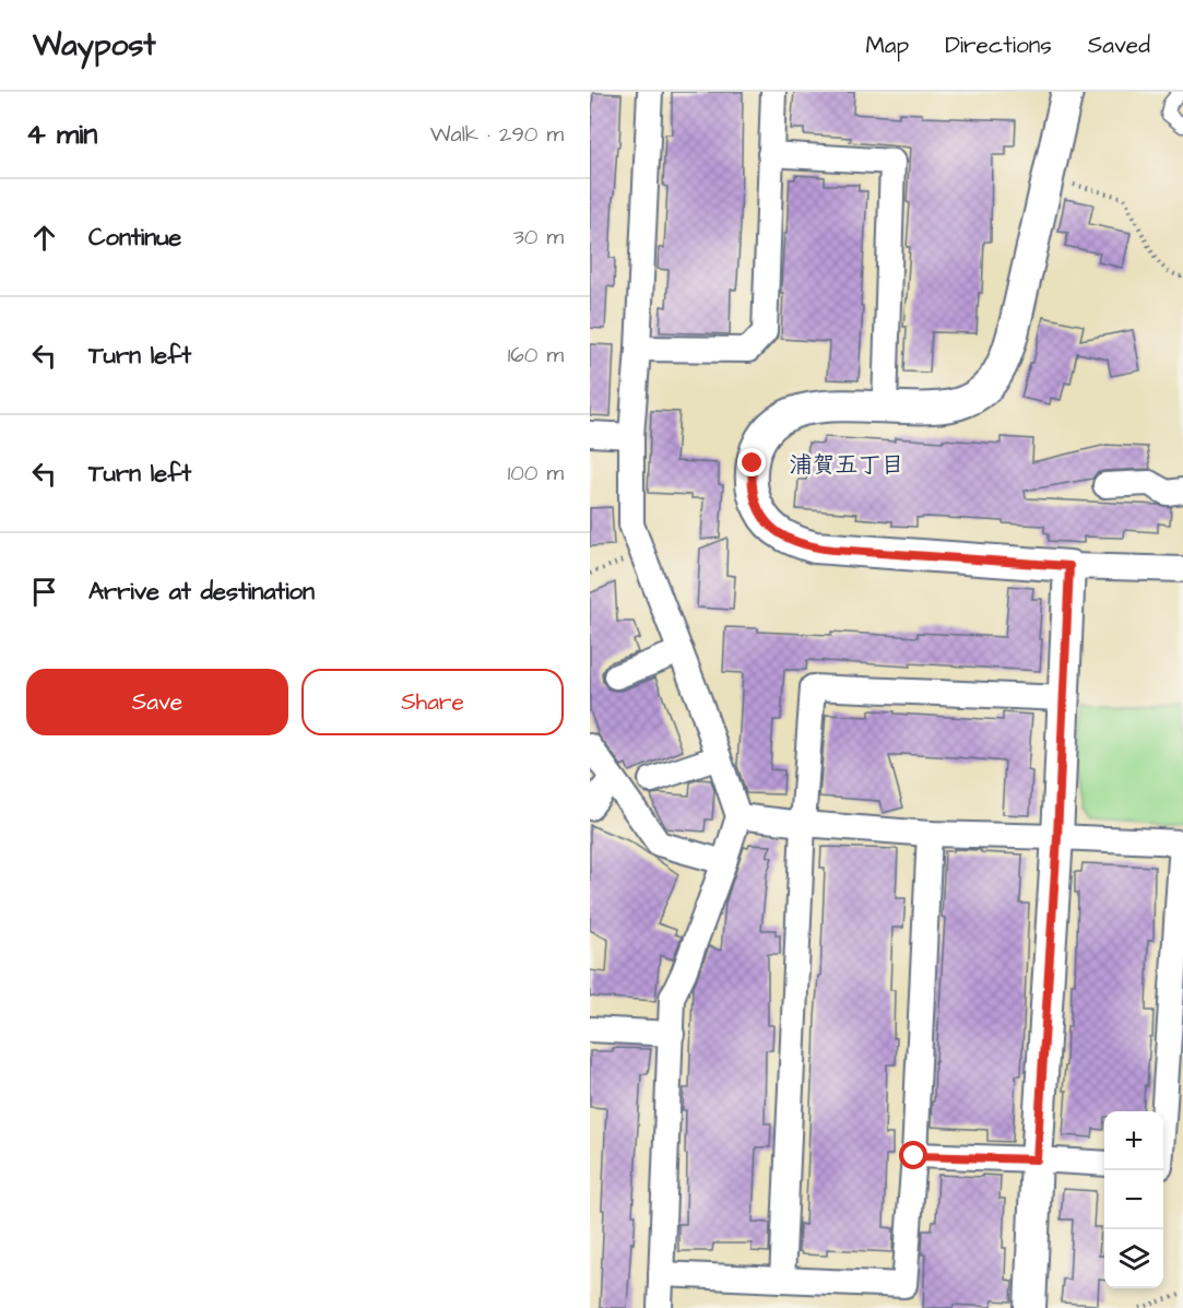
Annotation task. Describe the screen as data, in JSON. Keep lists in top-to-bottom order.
{
  "districts": ["浦賀五丁目"],
  "page": {
    "header": "Waypost",
    "nav": ["Map", "Directions", "Saved"],
    "heading": ["4 min", "Walk · 290 m"],
    "list": [
      ["Continue", "30 m"],
      ["Turn left", "160 m"],
      ["Turn left", "100 m"],
      "Arrive at destination"
    ],
    "buttons": ["Save", "Share"],
    "map_buttons": ["+", "−"]
  }
}
